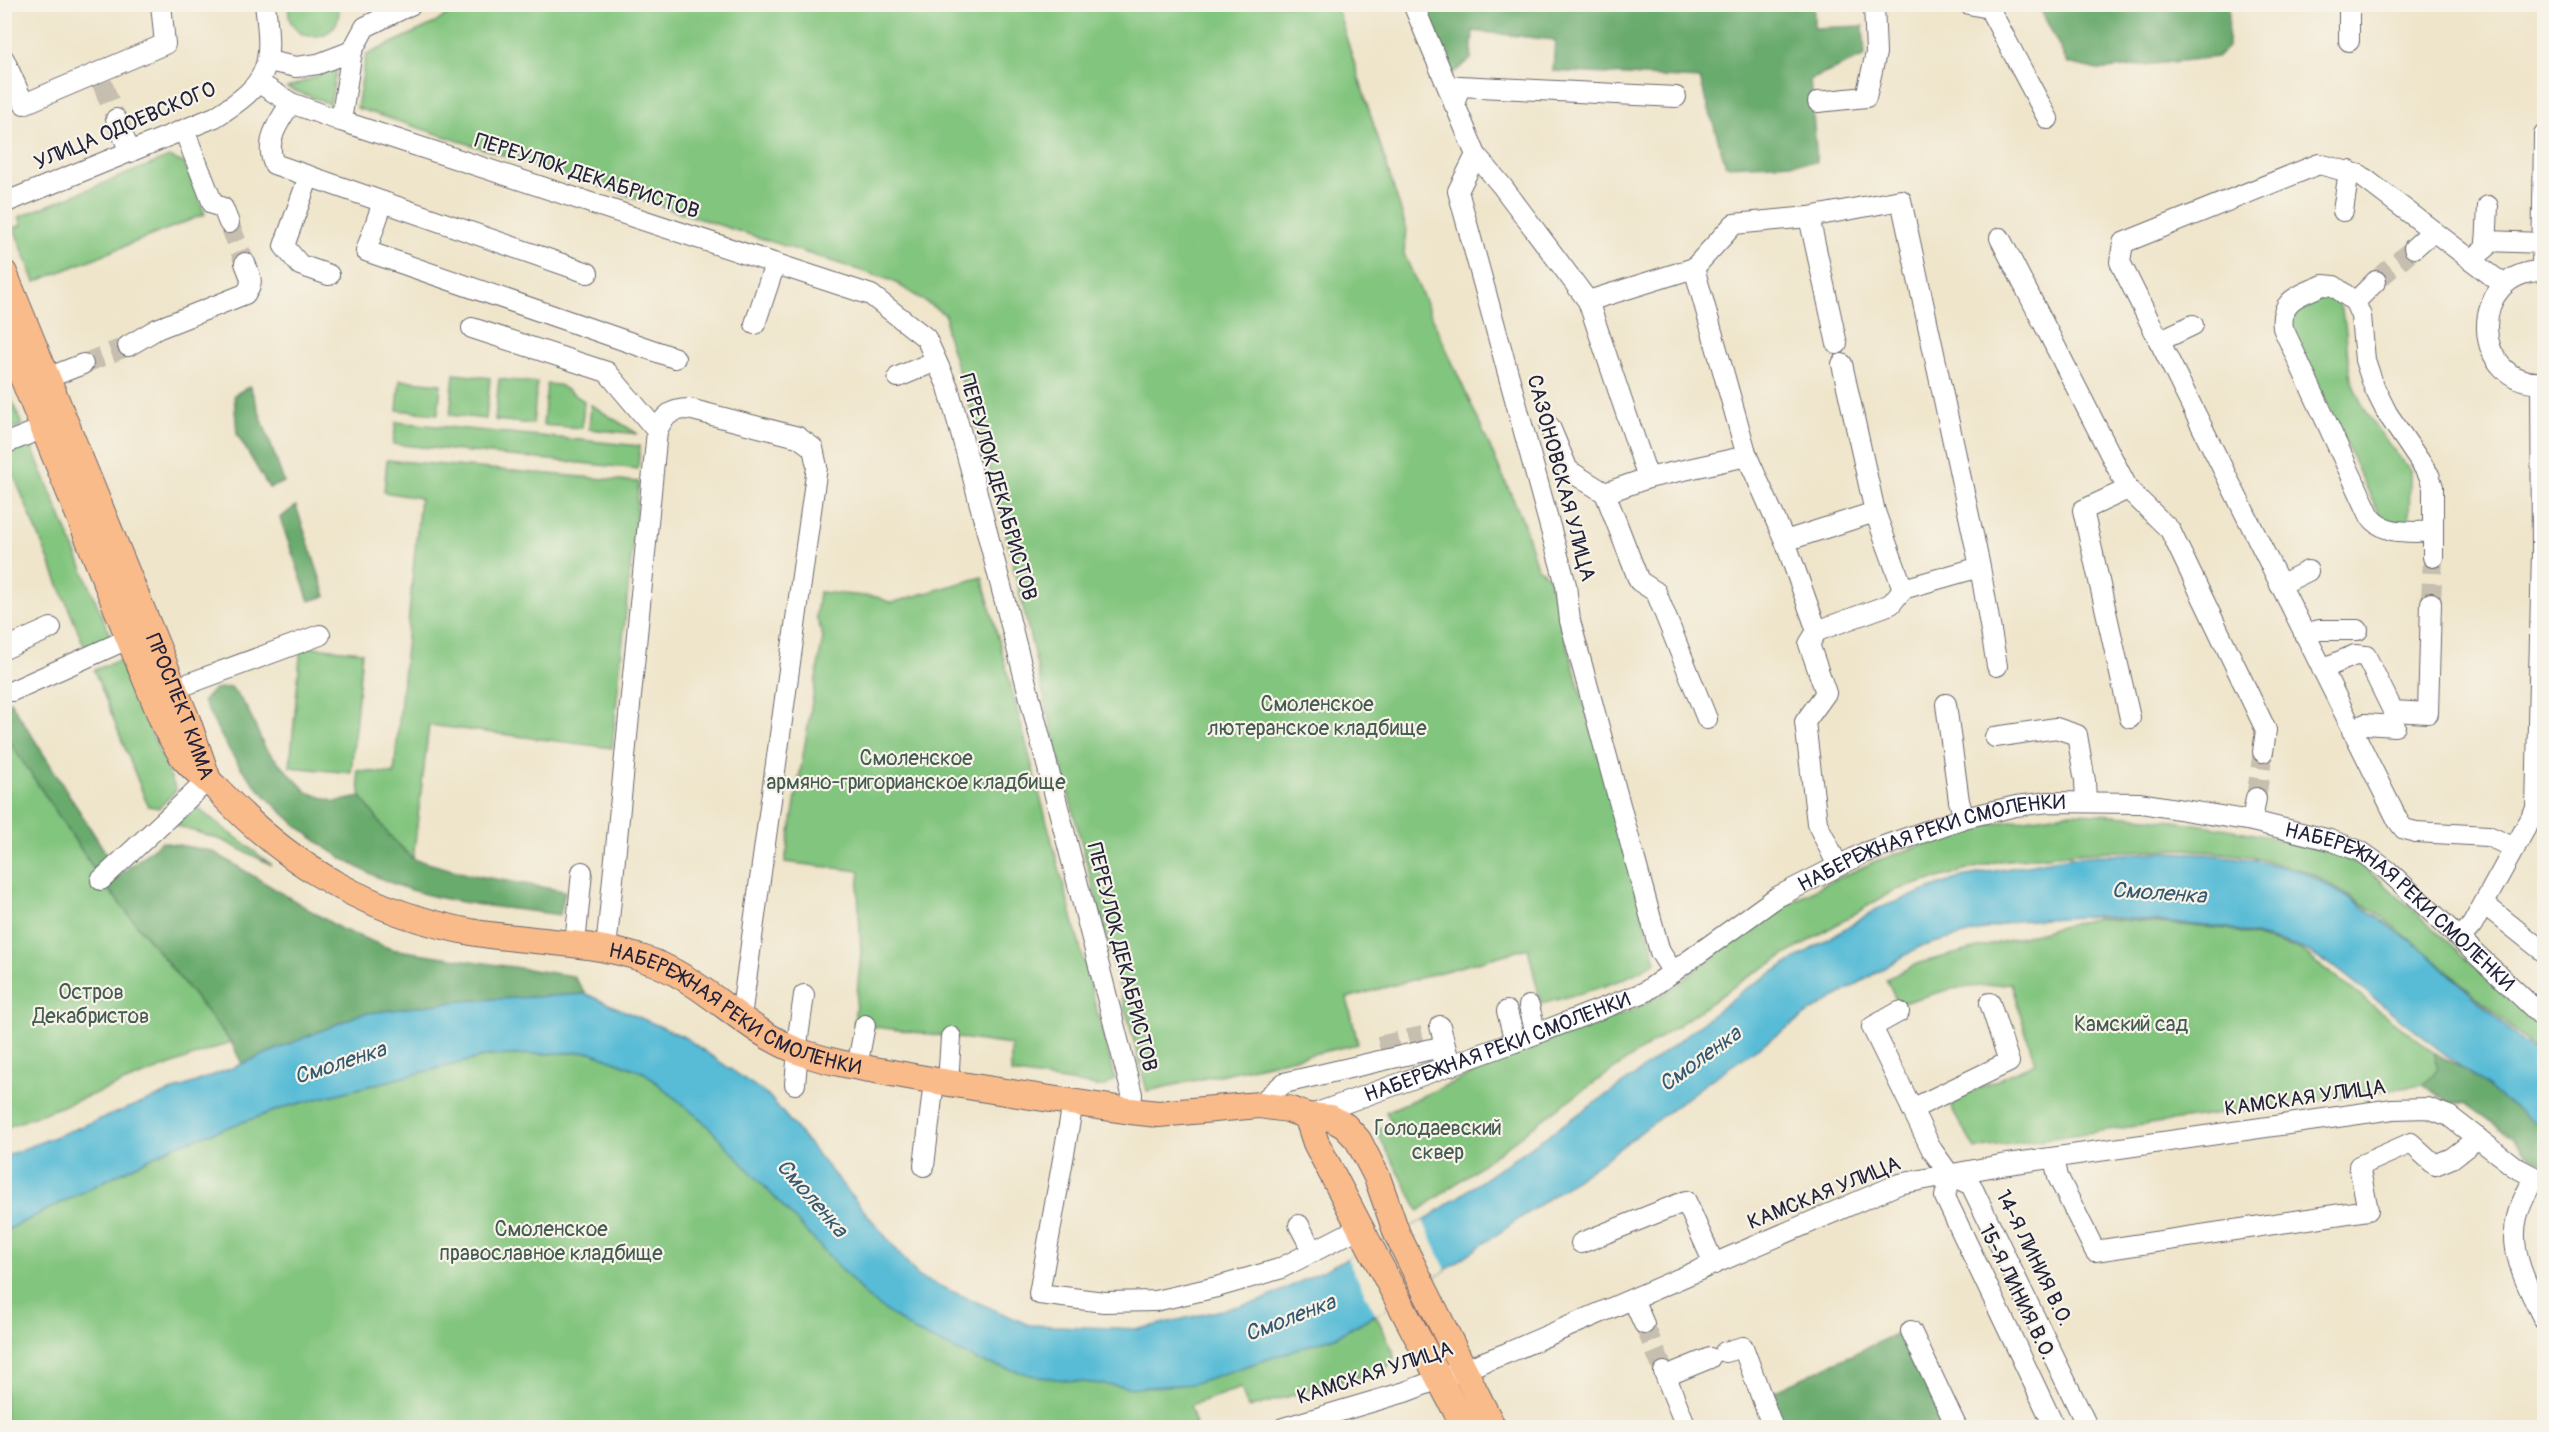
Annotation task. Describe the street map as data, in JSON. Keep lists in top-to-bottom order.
{
  "streets": {
    "main road": ["ПРОСПЕКТ КИМА", "НАБЕРЕЖНАЯ РЕКИ СМОЛЕНКИ"],
    "street": [
      "УЛИЦА ОДОЕВСКОГО",
      "ПЕРЕУЛОК ДЕКАБРИСТОВ",
      "САЗОНОВСКАЯ УЛИЦА",
      "КАМСКАЯ УЛИЦА",
      "14-Я ЛИНИЯ В.О.",
      "15-Я ЛИНИЯ В.О."
    ]
  },
  "crossings": [
    ["УЛИЦА ОДОЕВСКОГО", "ПЕРЕУЛОК ДЕКАБРИСТОВ"],
    ["ПЕРЕУЛОК ДЕКАБРИСТОВ", "НАБЕРЕЖНАЯ РЕКИ СМОЛЕНКИ"],
    ["САЗОНОВСКАЯ УЛИЦА", "НАБЕРЕЖНАЯ РЕКИ СМОЛЕНКИ"],
    ["ПРОСПЕКТ КИМА", "НАБЕРЕЖНАЯ РЕКИ СМОЛЕНКИ"],
    ["НАБЕРЕЖНАЯ РЕКИ СМОЛЕНКИ", "КАМСКАЯ УЛИЦА"],
    ["КАМСКАЯ УЛИЦА", "14-Я ЛИНИЯ В.О."],
    ["КАМСКАЯ УЛИЦА", "15-Я ЛИНИЯ В.О."],
    ["14-Я ЛИНИЯ В.О.", "15-Я ЛИНИЯ В.О."]
  ],
  "water": ["Смоленка"],
  "parks": [
    "Смоленское лютеранское кладбище",
    "Смоленское армяно-григорианское кладбище",
    "Остров Декабристов",
    "Камский сад",
    "Голодаевский сквер",
    "Смоленское православное кладбище"
  ]
}
